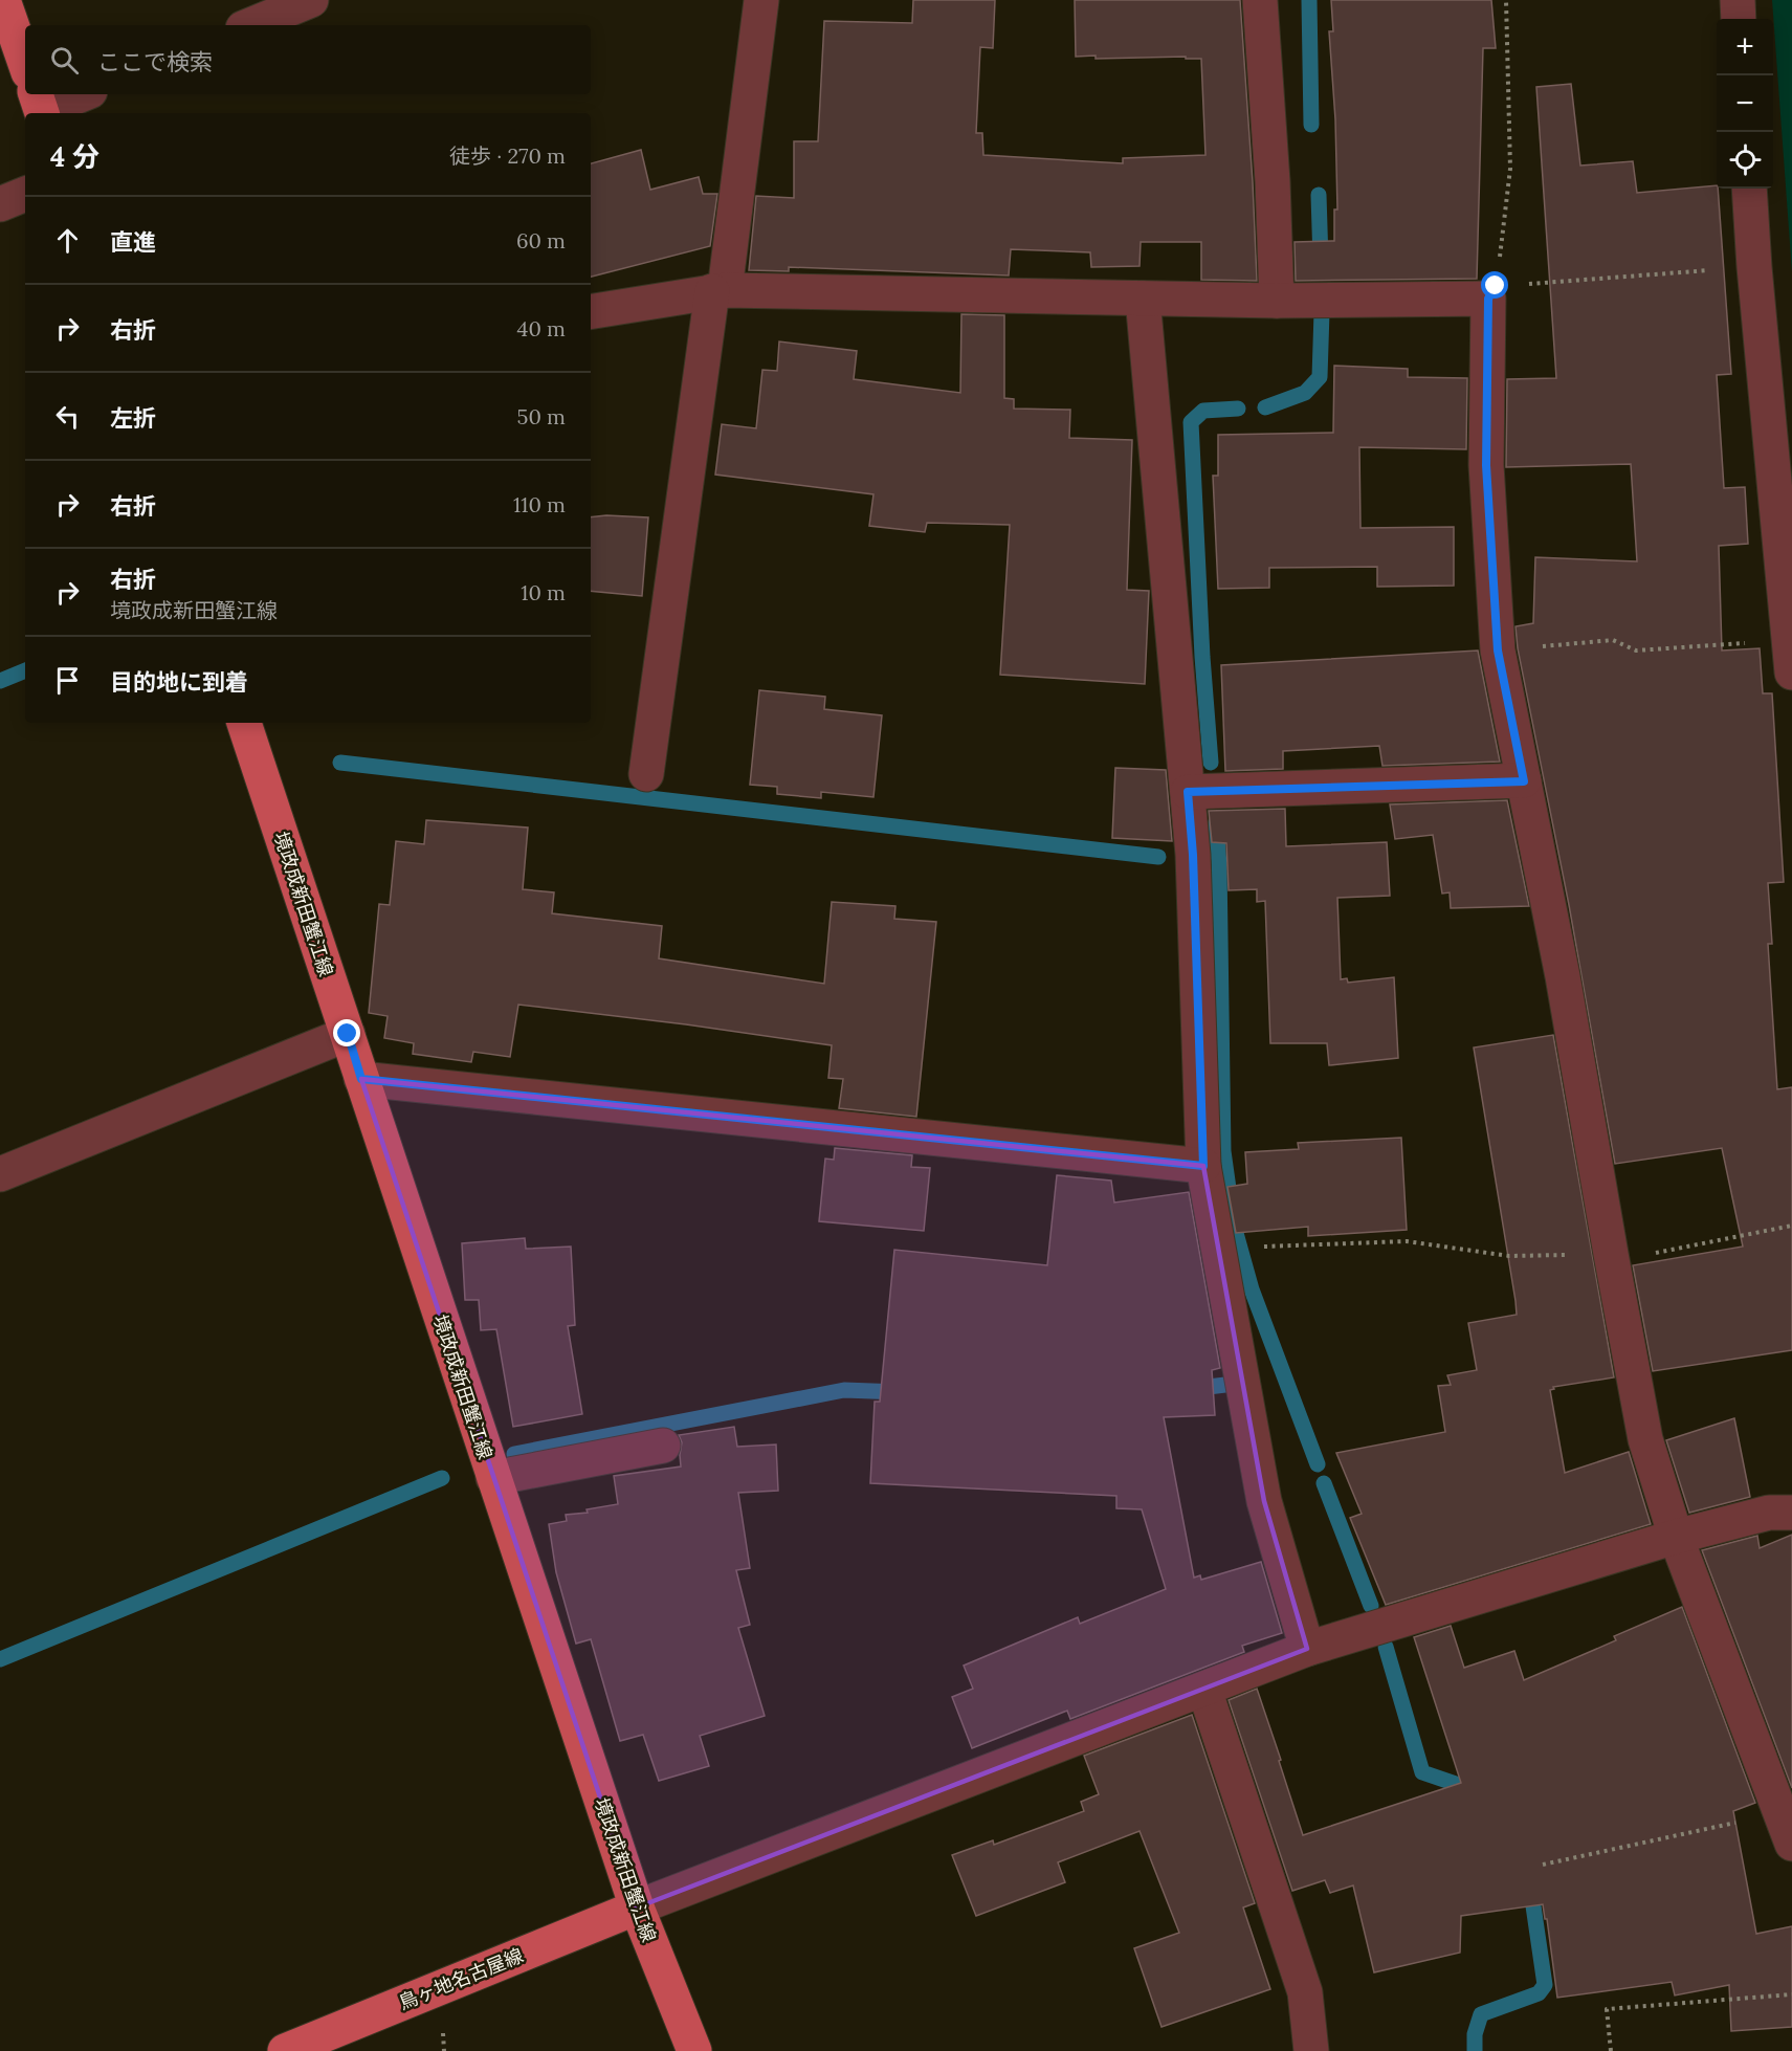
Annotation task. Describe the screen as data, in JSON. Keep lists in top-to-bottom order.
{
  "streets": {
    "main road": ["境政成新田蟹江線", "鳥ヶ地名古屋線"]
  },
  "crossings": [
    ["境政成新田蟹江線", "鳥ヶ地名古屋線"]
  ],
  "page": {
    "map_buttons": ["+", "−"],
    "search": "ここで検索",
    "heading": ["4 分", "徒歩 · 270 m"],
    "list": [
      ["直進", "60 m"],
      ["右折", "40 m"],
      ["左折", "50 m"],
      ["右折", "110 m"],
      ["右折", "境政成新田蟹江線", "10 m"],
      "目的地に到着"
    ]
  }
}
